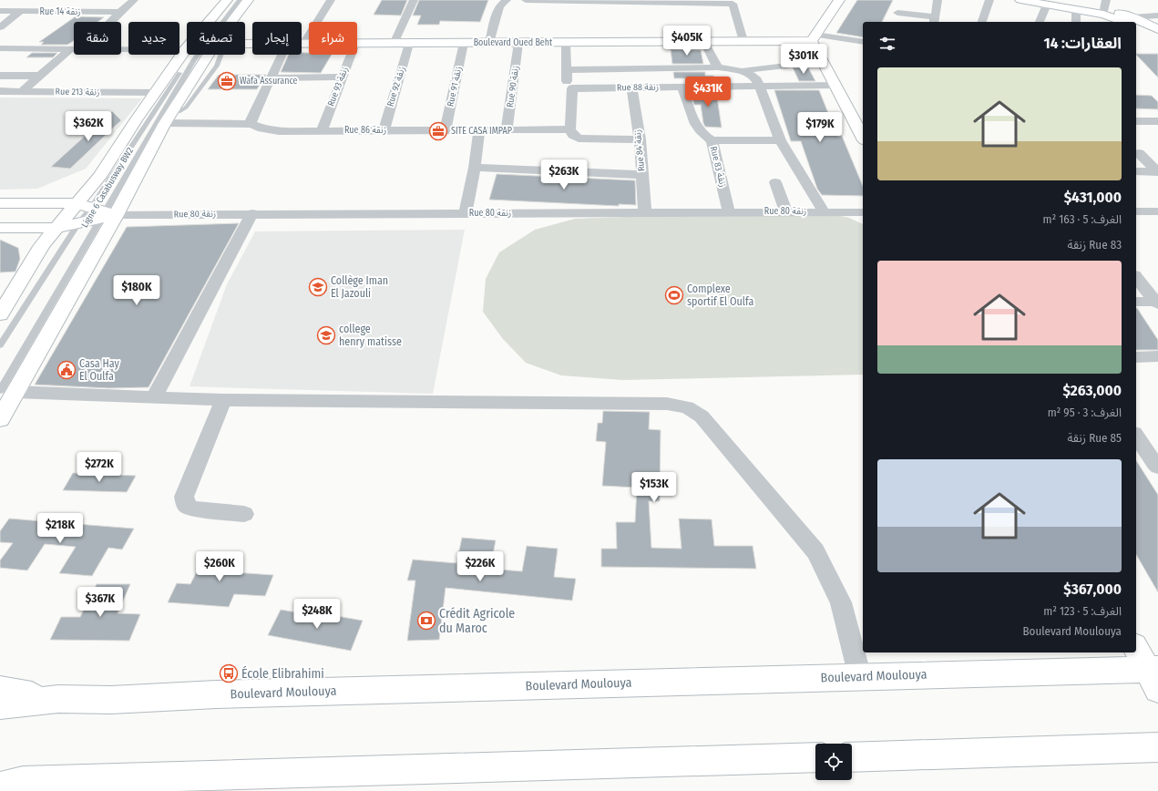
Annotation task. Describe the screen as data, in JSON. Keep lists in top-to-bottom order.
{
  "streets": {
    "street": [
      "Rue 14 زنقة",
      "Boulevard Oued Beht",
      "Rue 93 زنقة",
      "Rue 92 زنقة",
      "Rue 91 زنقة",
      "Rue 90 زنقة",
      "Rue 88 زنقة",
      "Rue 213 زنقة",
      "Rue 86 زنقة",
      "Rue 84 زنقة",
      "Rue 83 زنقة",
      "Rue 80 زنقة",
      "Boulevard Moulouya"
    ],
    "lane": ["Ligne 6 Casabusway BW2"]
  },
  "crossings": [
    ["Boulevard Oued Beht", "Rue 92 زنقة"],
    ["Boulevard Oued Beht", "Rue 91 زنقة"],
    ["Boulevard Oued Beht", "Rue 90 زنقة"],
    ["Rue 93 زنقة", "Rue 86 زنقة"],
    ["Rue 92 زنقة", "Rue 86 زنقة"],
    ["Rue 91 زنقة", "Rue 86 زنقة"],
    ["Rue 90 زنقة", "Rue 86 زنقة"],
    ["Rue 88 زنقة", "Rue 84 زنقة"],
    ["Rue 88 زنقة", "Rue 83 زنقة"],
    ["Rue 84 زنقة", "Rue 80 زنقة"],
    ["Rue 83 زنقة", "Rue 80 زنقة"],
    ["Ligne 6 Casabusway BW2", "Rue 80 زنقة"]
  ],
  "places": {
    "office": ["Wafa Assurance", "SITE CASA IMPAP"],
    "school or university": ["Collège Iman El Jazouli", "college henry matisse"],
    "sports": ["Complexe sportif El Oulfa"],
    "public building": ["Casa Hay El Oulfa"],
    "bank": ["Crédit Agricole du Maroc"],
    "bus stop": ["École Elibrahimi"]
  },
  "page": {
    "chip": [
      "شراء",
      "إيجار",
      "تصفية",
      "جديد",
      "شقة"
    ],
    "heading": "العقارات: 14",
    "price": [
      "$405K",
      "$301K",
      "$431K",
      "$362K",
      "$179K",
      "$263K",
      "$180K",
      "$272K",
      "$153K",
      "$218K",
      "$260K",
      "$226K",
      "$367K",
      "$248K"
    ],
    "list": [
      {
        "name": "$431,000",
        "note": "الغرف: 5 · 163 m² · Rue 83 زنقة"
      },
      {
        "name": "$263,000",
        "note": "الغرف: 3 · 95 m² · Rue 85 زنقة"
      },
      {
        "name": "$367,000",
        "note": "الغرف: 5 · 123 m² · Boulevard Moulouya"
      }
    ]
  }
}
